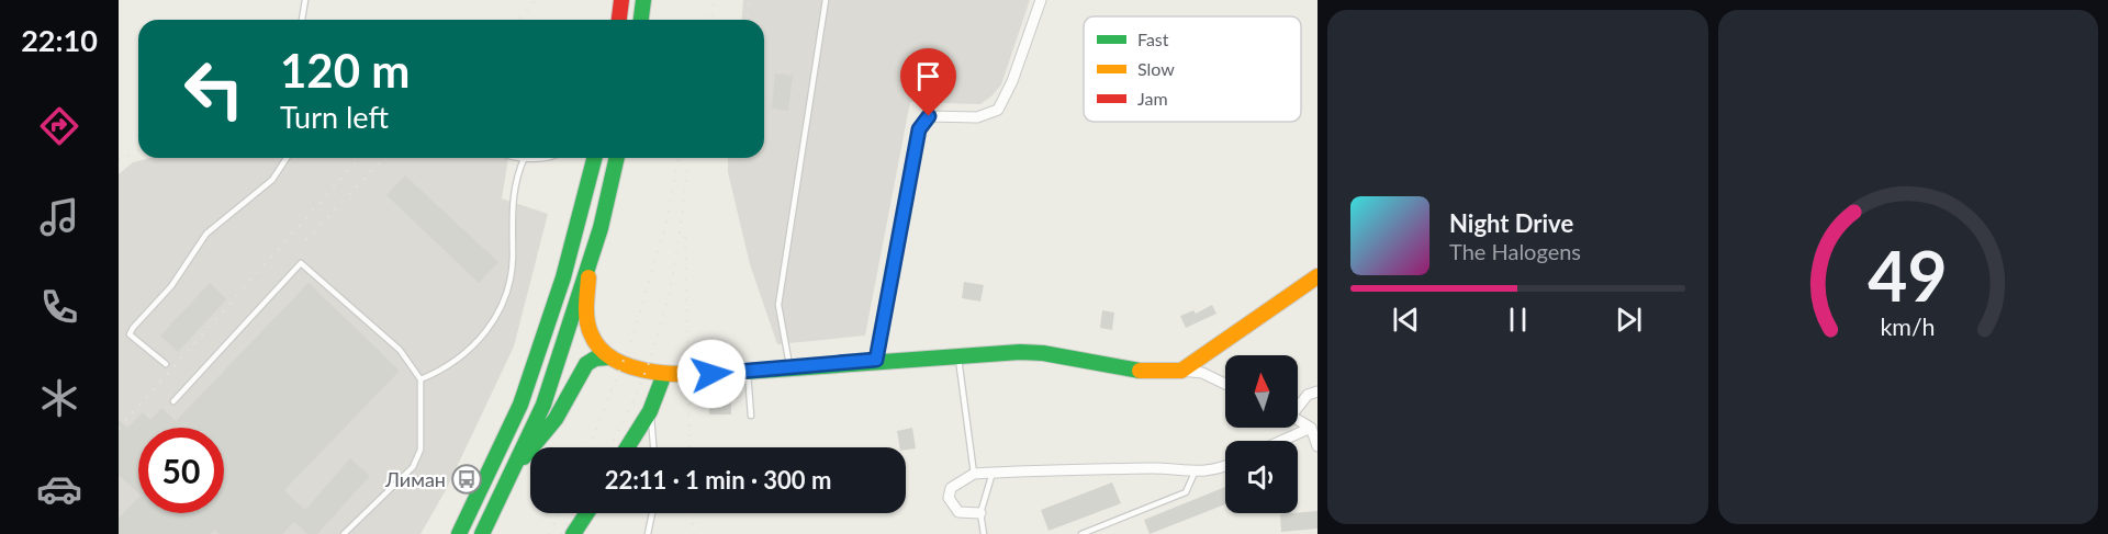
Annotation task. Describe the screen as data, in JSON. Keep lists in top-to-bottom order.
{
  "places": {
    "bus stop": ["Лиман"]
  },
  "legend": ["Fast", "Slow", "Jam"],
  "north": "top",
  "page": {
    "tabs": "22:10",
    "turn": ["120 m", "Turn left"],
    "song": ["Night Drive", "The Halogens"],
    "limit": "50",
    "trip": "22:11 · 1 min · 300 m",
    "gauge": ["49", "km/h"]
  }
}
